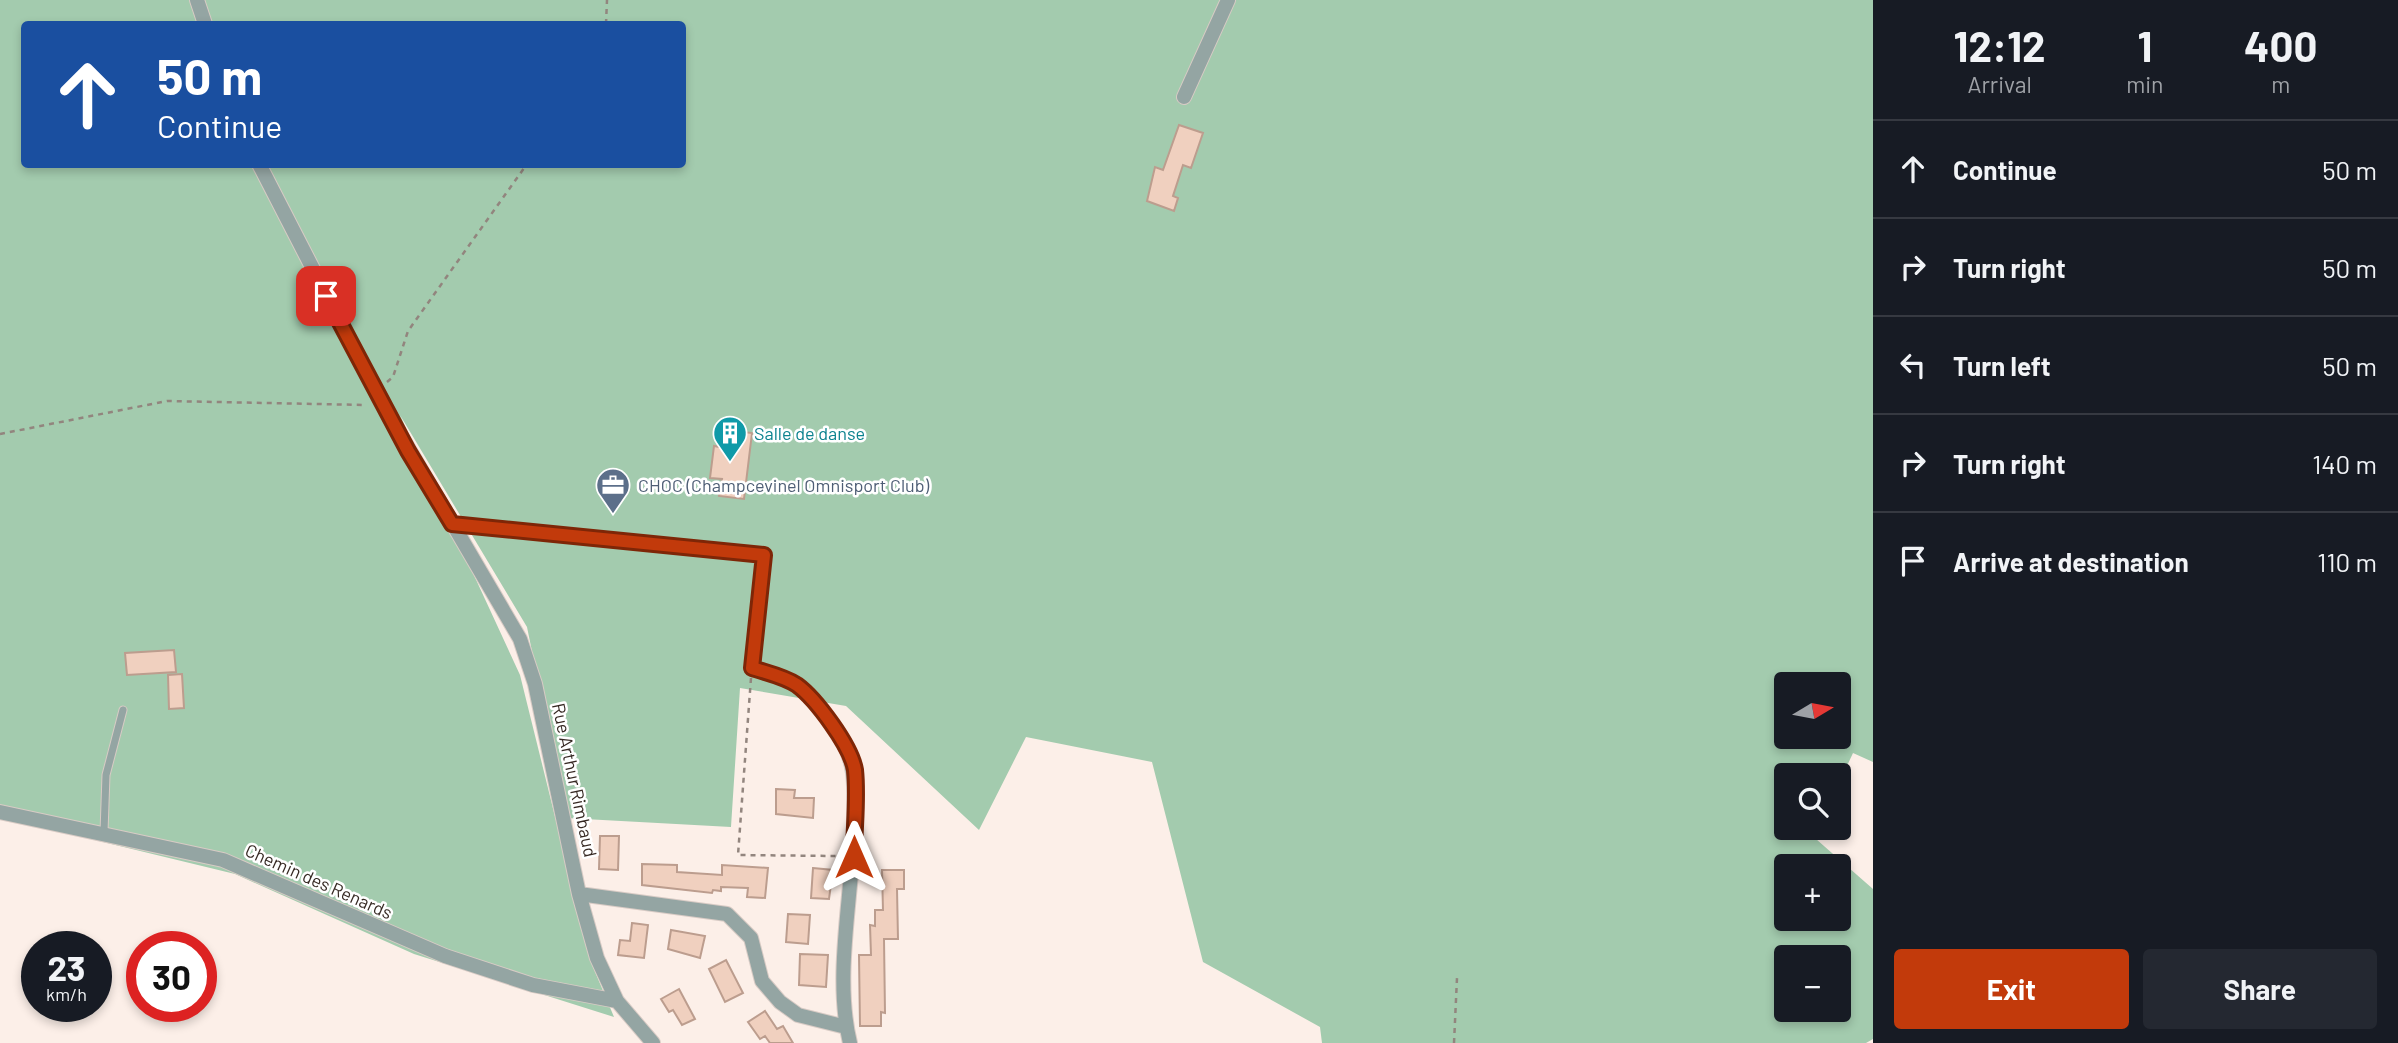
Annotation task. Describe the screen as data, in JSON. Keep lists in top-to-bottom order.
{
  "streets": {
    "street": ["Rue Arthur Rimbaud", "Chemin des Renards"]
  },
  "crossings": [
    ["Rue Arthur Rimbaud", "Chemin des Renards"]
  ],
  "places": {
    "building": ["Salle de danse"],
    "office": ["CHOC (Champcevinel Omnisport Club)"]
  },
  "north": "right",
  "page": {
    "eta": [
      "12:12",
      "Arrival",
      "1",
      "min",
      "400",
      "m"
    ],
    "turn": ["50 m", "Continue"],
    "list": [
      {
        "name": "Continue",
        "value": "50 m"
      },
      {
        "name": "Turn right",
        "value": "50 m"
      },
      {
        "name": "Turn left",
        "value": "50 m"
      },
      {
        "name": "Turn right",
        "value": "140 m"
      },
      {
        "name": "Arrive at destination",
        "value": "110 m"
      }
    ],
    "map_buttons": ["+", "−"],
    "speed": "23 km/h",
    "limit": "30",
    "buttons": ["Exit", "Share"]
  }
}
